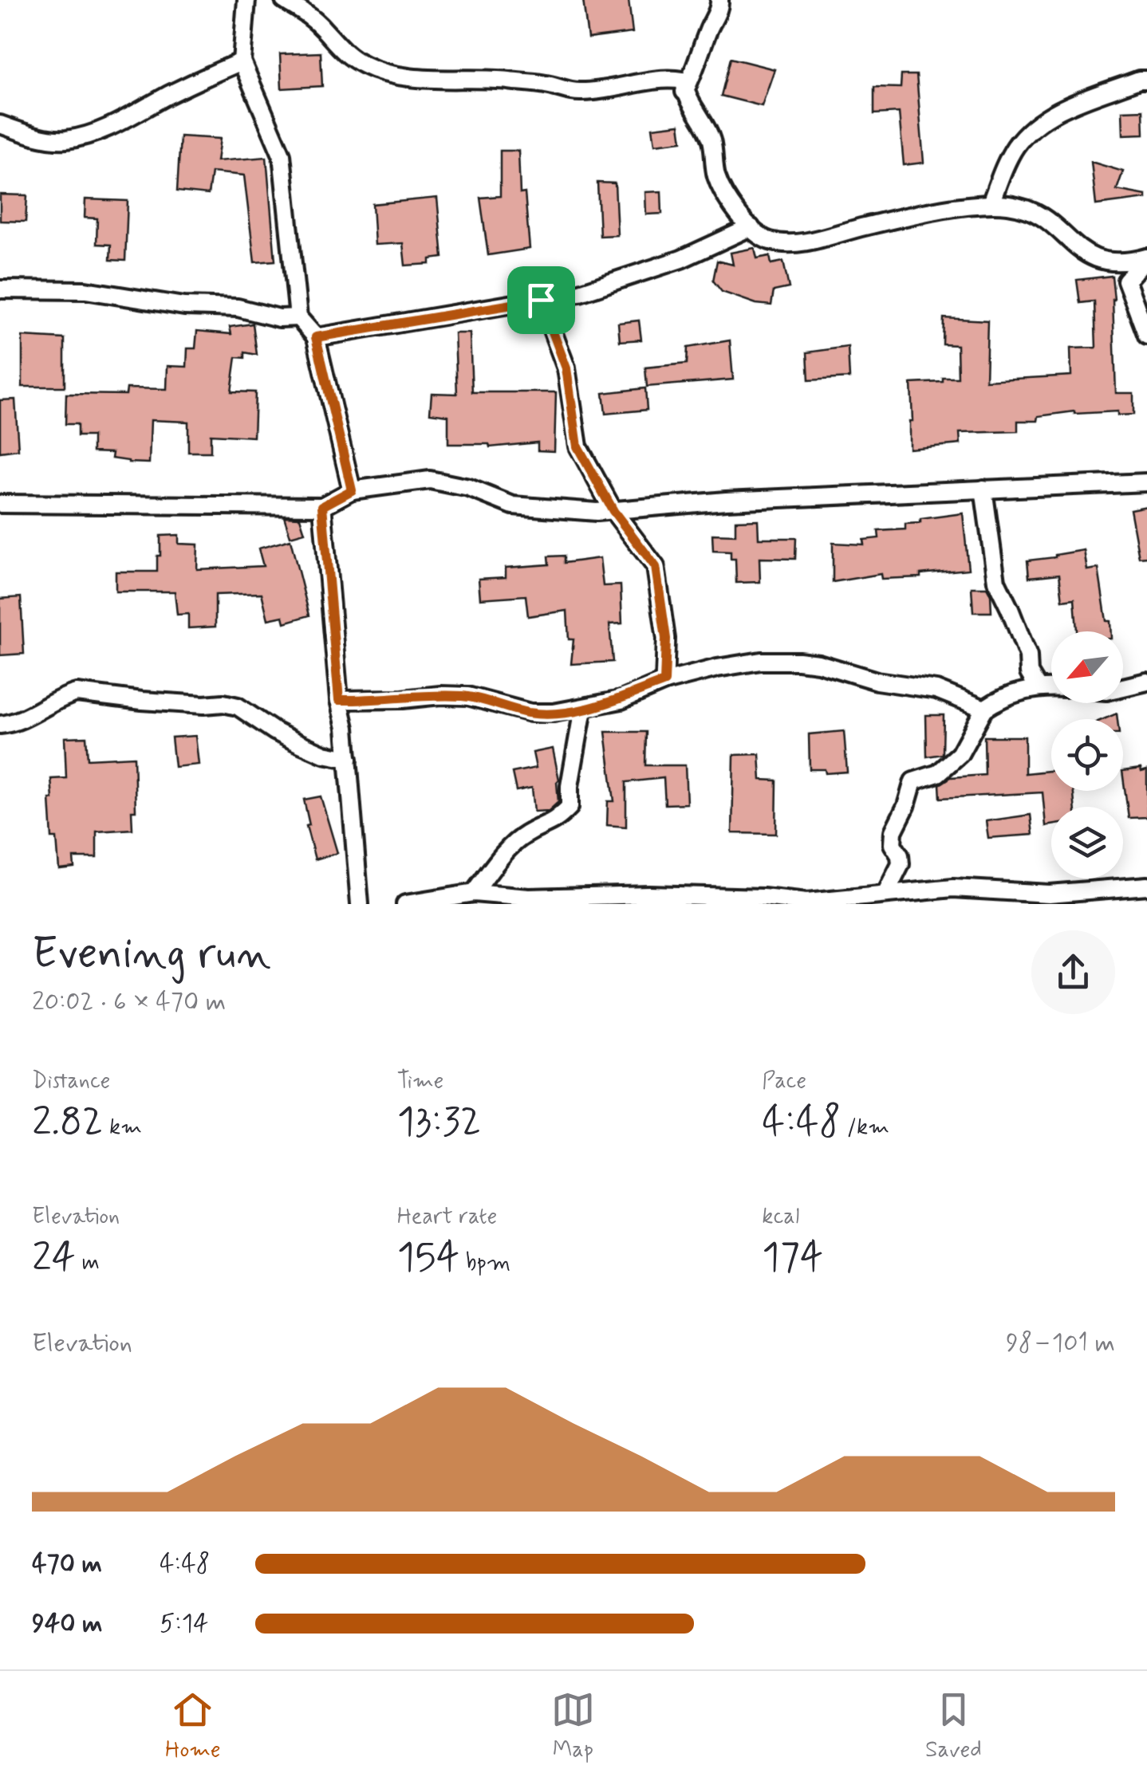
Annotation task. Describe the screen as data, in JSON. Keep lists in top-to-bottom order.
{
  "north": "bottom left",
  "page": {
    "heading": ["Evening run", "20:02 · 6 × 470 m"],
    "stats": [
      ["Distance", "2.82 km"],
      ["Time", "13:32"],
      ["Pace", "4:48 /km"],
      ["Elevation", "24 m"],
      ["Heart rate", "154 bpm"],
      ["kcal", "174"]
    ],
    "chart": ["Elevation", "98–101 m"],
    "list": [
      {
        "name": "470 m",
        "note": "4:48"
      },
      {
        "name": "940 m",
        "note": "5:14"
      }
    ],
    "tabs": ["Home", "Map", "Saved"]
  }
}
